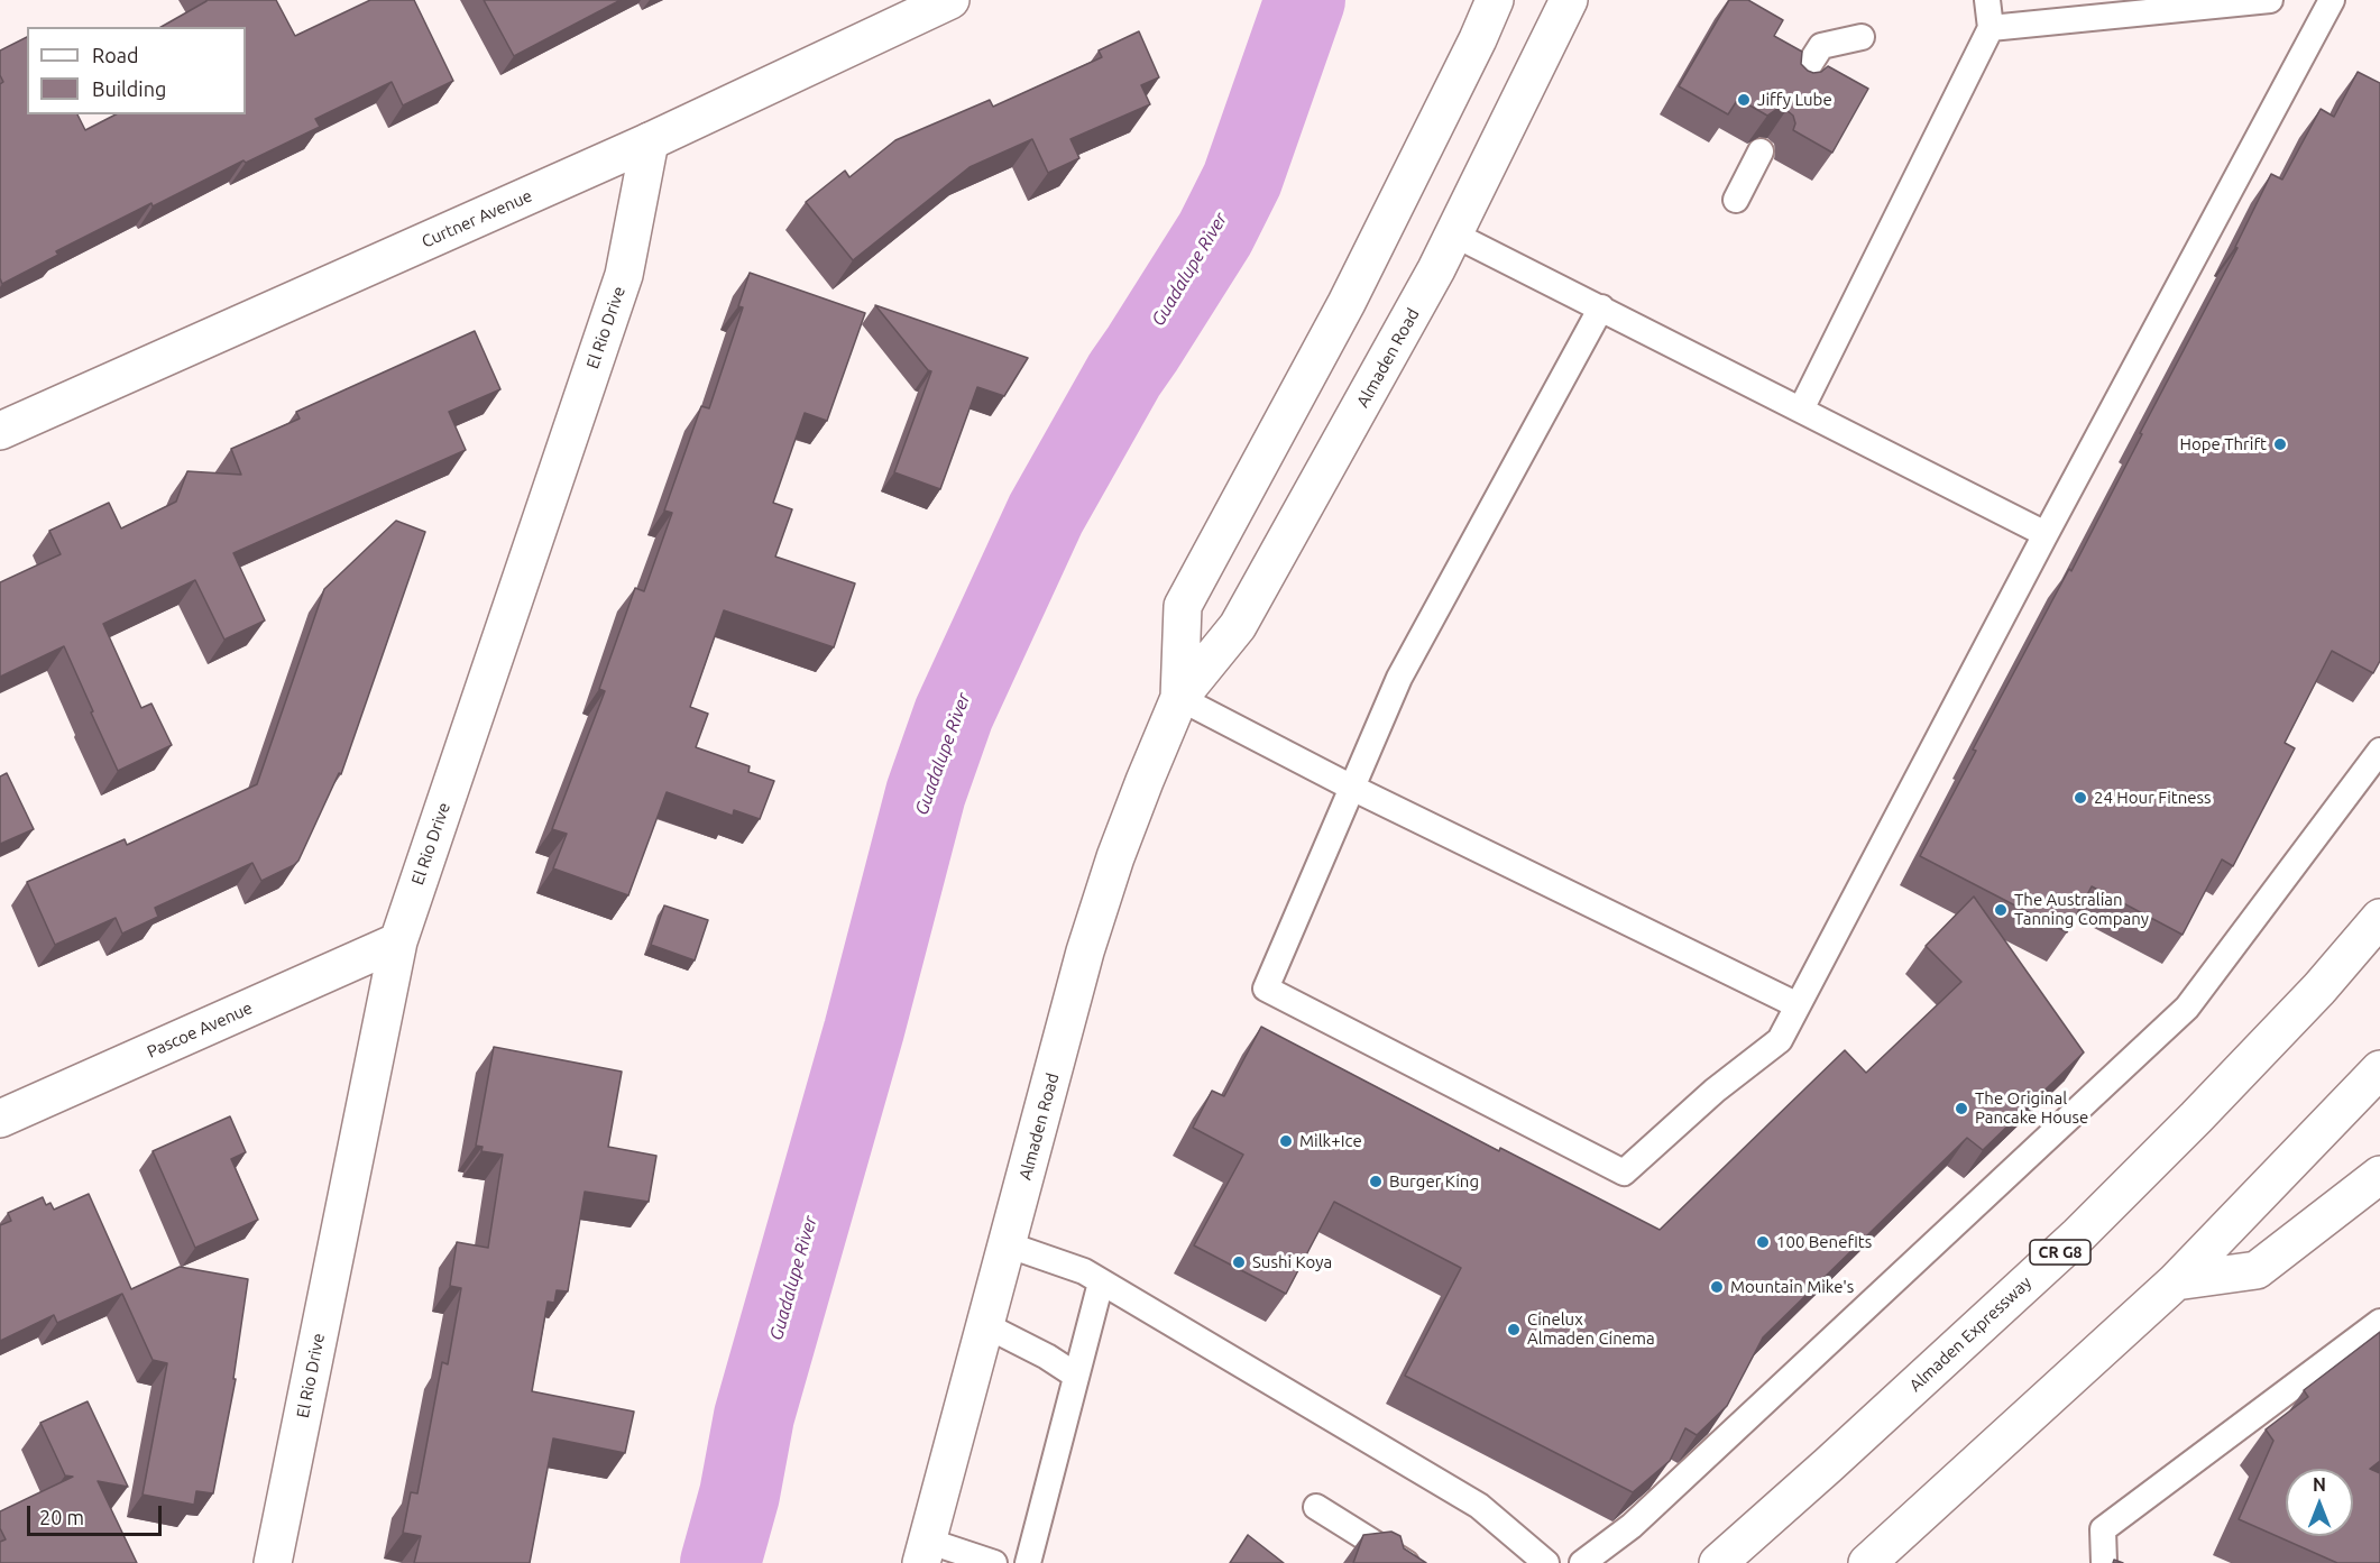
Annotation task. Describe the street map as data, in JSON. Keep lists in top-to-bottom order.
{
  "streets": {
    "street": [
      "Curtner Avenue",
      "El Rio Drive",
      "Almaden Road",
      "Pascoe Avenue",
      "CR G8",
      "Almaden Expressway"
    ]
  },
  "crossings": [
    ["Curtner Avenue", "El Rio Drive"],
    ["El Rio Drive", "Pascoe Avenue"]
  ],
  "water": ["Guadalupe River"],
  "places": [
    "Jiffy Lube",
    "Hope Thrift",
    "24 Hour Fitness",
    "The Australian Tanning Company",
    "The Original Pancake House",
    "Milk+Ice",
    "Burger King",
    "100 Benefits",
    "Sushi Koya",
    "Mountain Mike's",
    "Cinelux Almaden Cinema"
  ],
  "legend": ["Road", "Building"],
  "scale_bar": "20 m",
  "north": "top"
}
